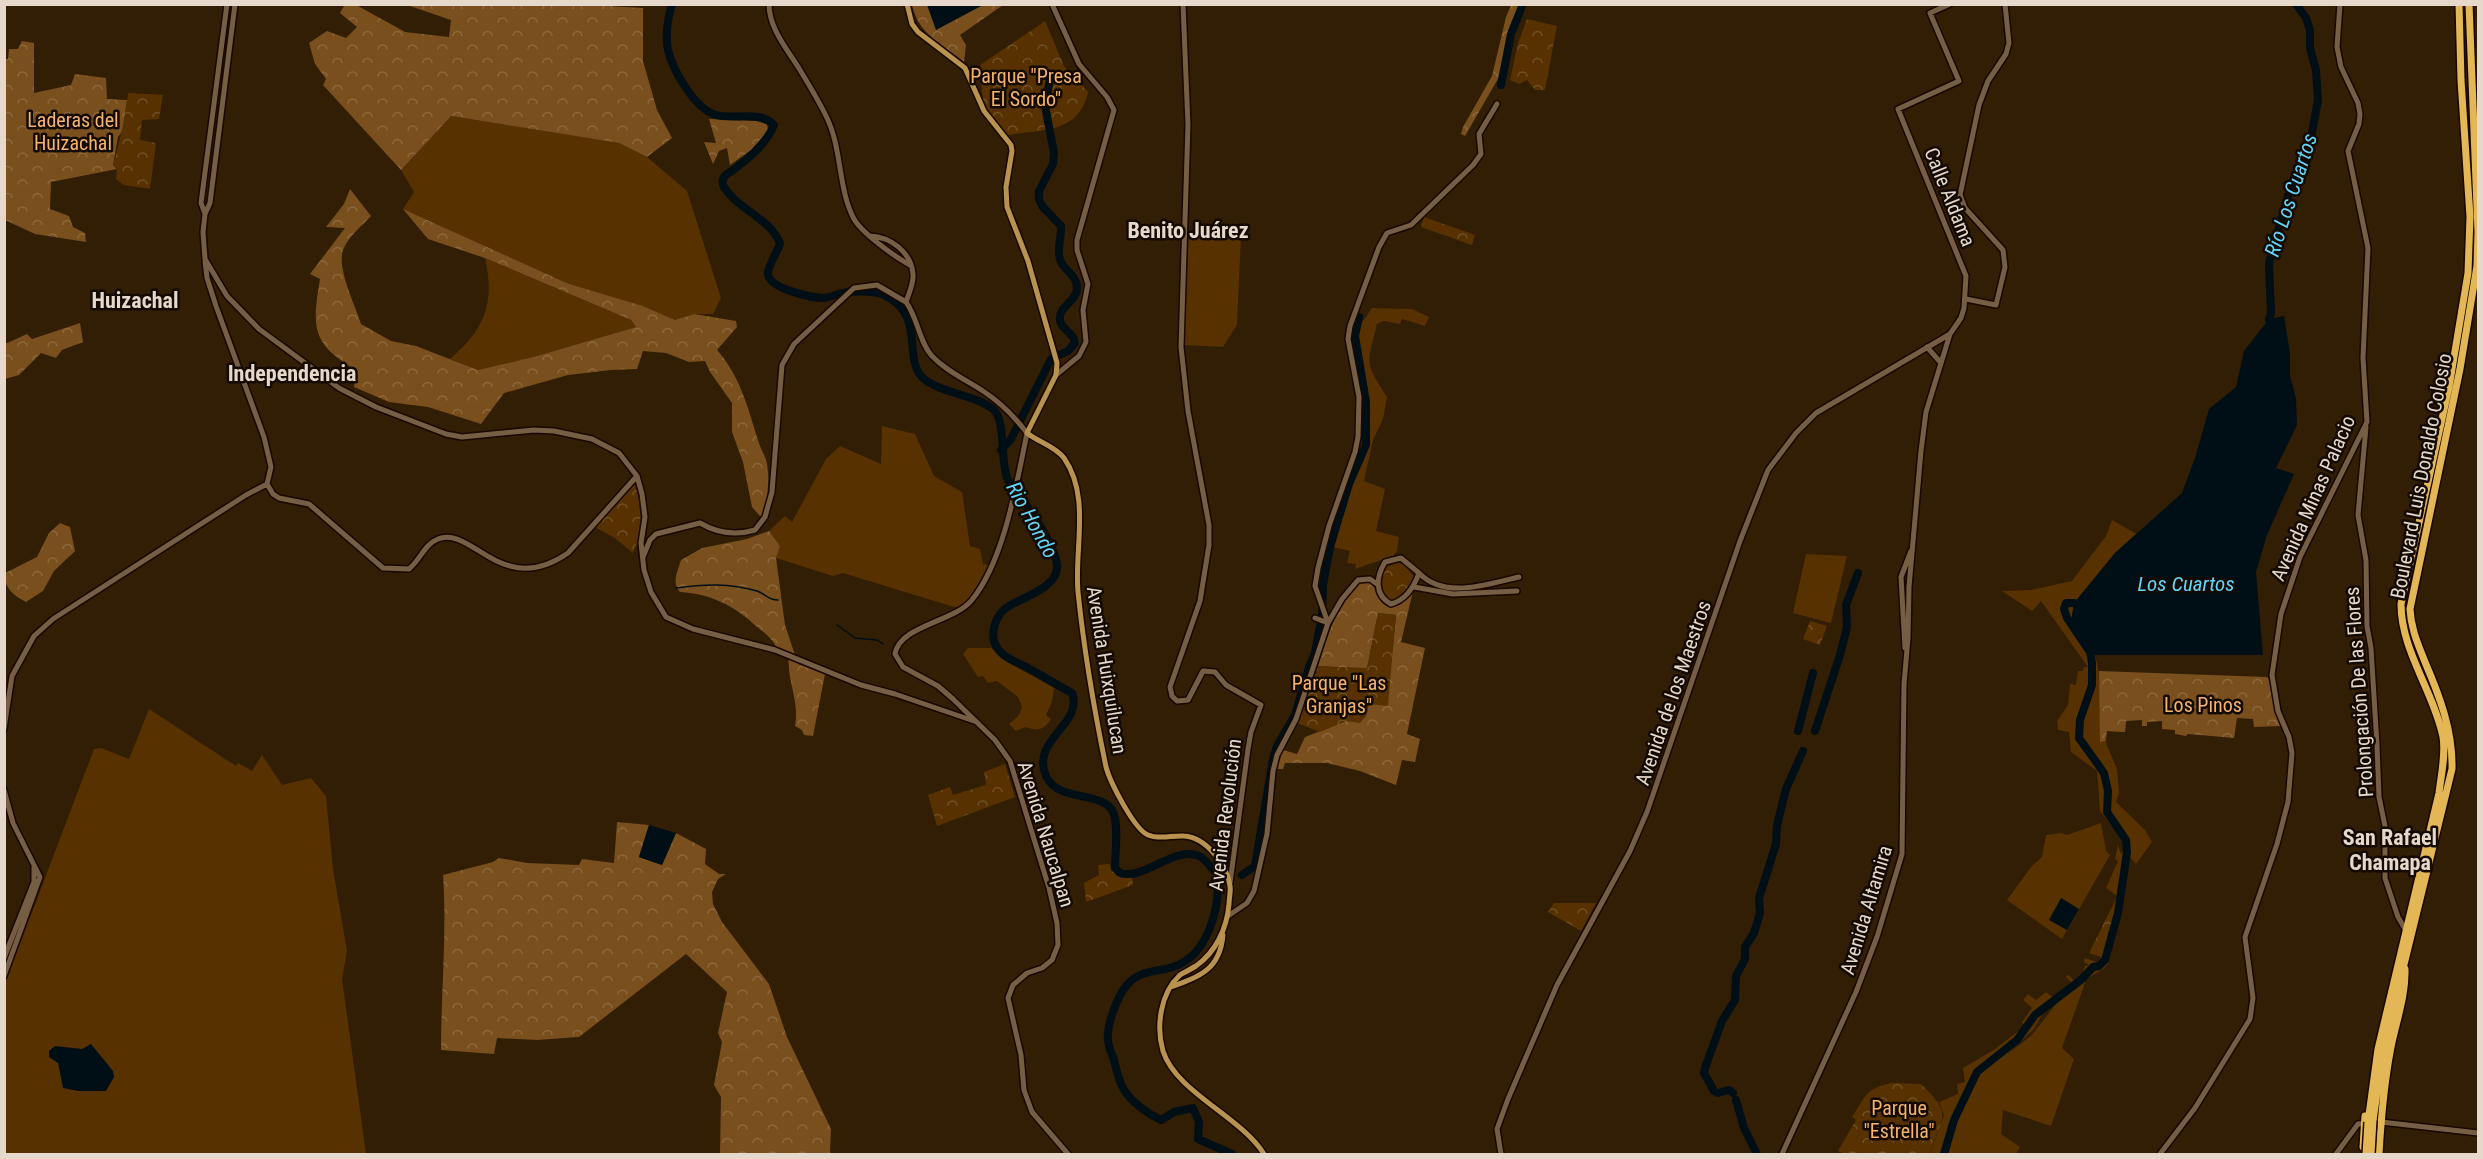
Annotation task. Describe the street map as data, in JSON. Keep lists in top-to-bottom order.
{
  "streets": {
    "highway": ["Boulevard Luis Donaldo Colosio"],
    "main road": [
      "Calle Aldama",
      "Avenida Minas Palacio",
      "Avenida Huixquilucan",
      "Prolongación De las Flores",
      "Avenida de los Maestros",
      "Avenida Revolución",
      "Avenida Naucalpan",
      "Avenida Altamira"
    ]
  },
  "crossings": [
    ["Calle Aldama", "Avenida Altamira"],
    ["Boulevard Luis Donaldo Colosio", "Prolongación De las Flores"],
    ["Avenida Minas Palacio", "Prolongación De las Flores"],
    ["Avenida Huixquilucan", "Avenida Naucalpan"],
    ["Avenida de los Maestros", "Avenida Altamira"]
  ],
  "districts": [
    "Benito Juárez",
    "Huizachal",
    "Independencia",
    "San Rafael Chamapa"
  ],
  "water": ["Río Los Cuartos", "Rio Hondo", "Los Cuartos"],
  "parks": [
    "Parque \"Presa El Sordo\"",
    "Laderas del Huizachal",
    "Parque \"Las Granjas\"",
    "Los Pinos",
    "Parque \"Estrella\""
  ]
}
